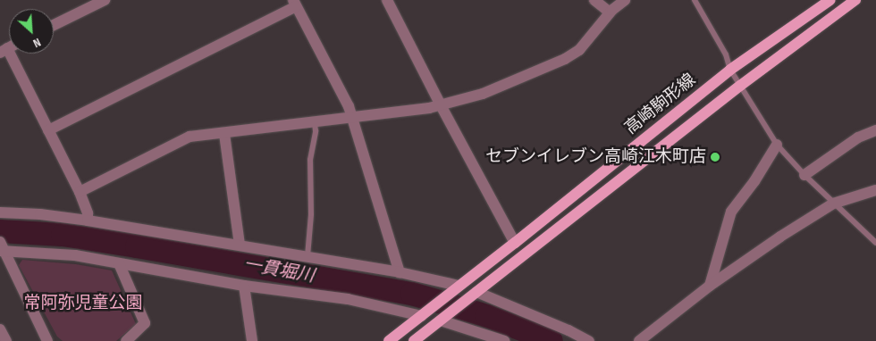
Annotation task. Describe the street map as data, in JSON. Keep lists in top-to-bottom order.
{
  "streets": {
    "main road": ["高崎駒形線"]
  },
  "water": ["一貫堀川"],
  "parks": ["常阿弥児童公園"],
  "places": ["セブンイレブン高崎江木町店"],
  "north": "bottom right"
}
